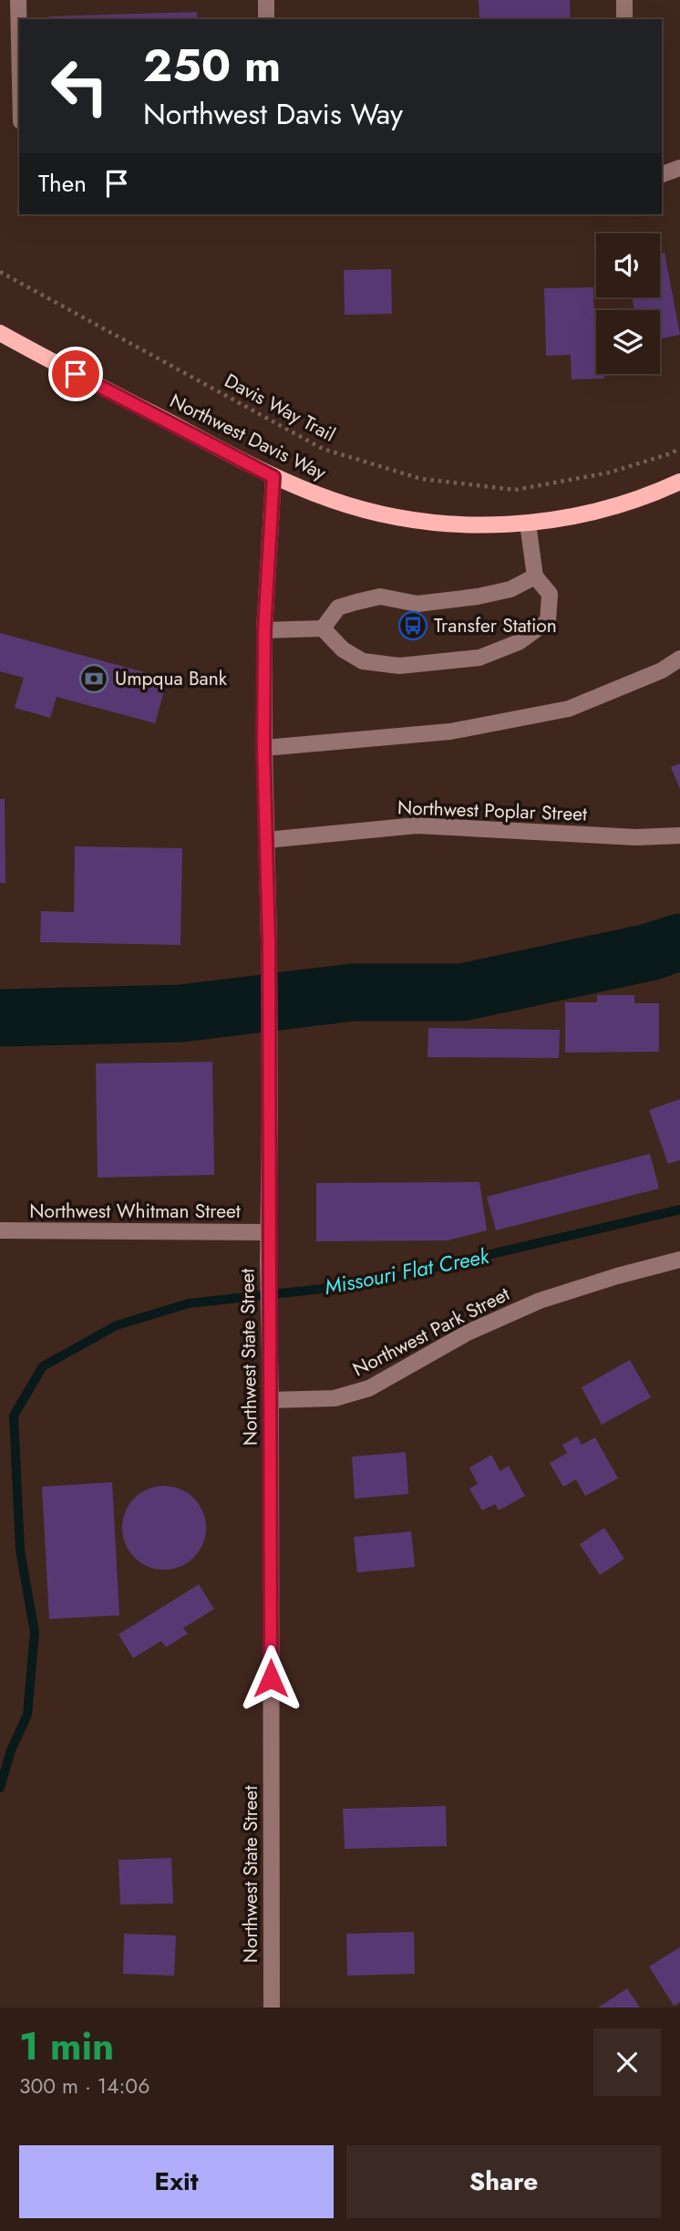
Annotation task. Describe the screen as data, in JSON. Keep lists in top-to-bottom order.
{
  "streets": {
    "main road": ["Northwest Davis Way"],
    "street": [
      "Northwest Poplar Street",
      "Northwest Whitman Street",
      "Northwest Park Street",
      "Northwest State Street"
    ],
    "path": ["Davis Way Trail"]
  },
  "crossings": [
    ["Northwest Davis Way", "Northwest State Street"],
    ["Northwest Poplar Street", "Northwest State Street"],
    ["Northwest Whitman Street", "Northwest State Street"],
    ["Northwest Park Street", "Northwest State Street"]
  ],
  "water": ["Missouri Flat Creek"],
  "places": {
    "bus stop": ["Transfer Station"],
    "bank": ["Umpqua Bank"]
  },
  "page": {
    "turn": ["250 m", "Northwest Davis Way"],
    "then": "Then",
    "heading": ["1 min", "300 m · 14:06"],
    "buttons": ["Exit", "Share"]
  }
}
